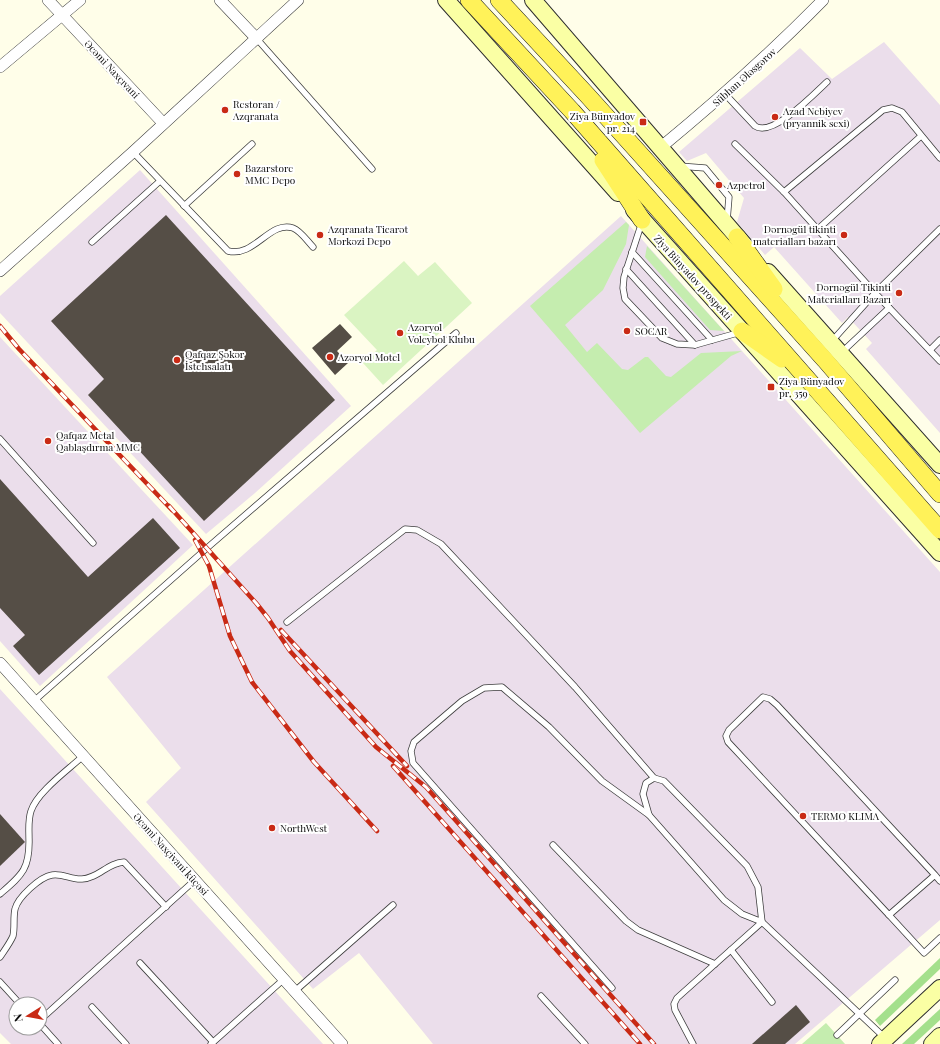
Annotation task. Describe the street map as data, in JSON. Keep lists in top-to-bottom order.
{
  "streets": {
    "main road": ["Ziya Bünyadov prospekti"],
    "street": ["Əcəmi Naxçıvani", "Sübhan Ələsgərov", "Əcəmi Naxçivani küçəsi"]
  },
  "places": {
    "other": [
      "Restoran / Azqranata",
      "Azad Nebiyev (pryannik sexi)",
      "Bazarstore MMC Depo",
      "Azpetrol",
      "Azqranata Ticarət Mərkəzi Depo",
      "Dərnəgül tikinti materialları bazarı",
      "Dərnəgül Tikinti Materialları Bazarı",
      "SOCAR",
      "Azəryol Voleybol Klubu",
      "Azəryol Motel",
      "Qafqaz Şəkər İstehsalatı",
      "Qafqaz Metal Qablaşdırma MMC",
      "TERMO KLIMA",
      "NorthWest"
    ],
    "transit": ["Ziya Bünyadov pr. 214", "Ziya Bünyadov pr. 359"]
  },
  "north": "left"
}
